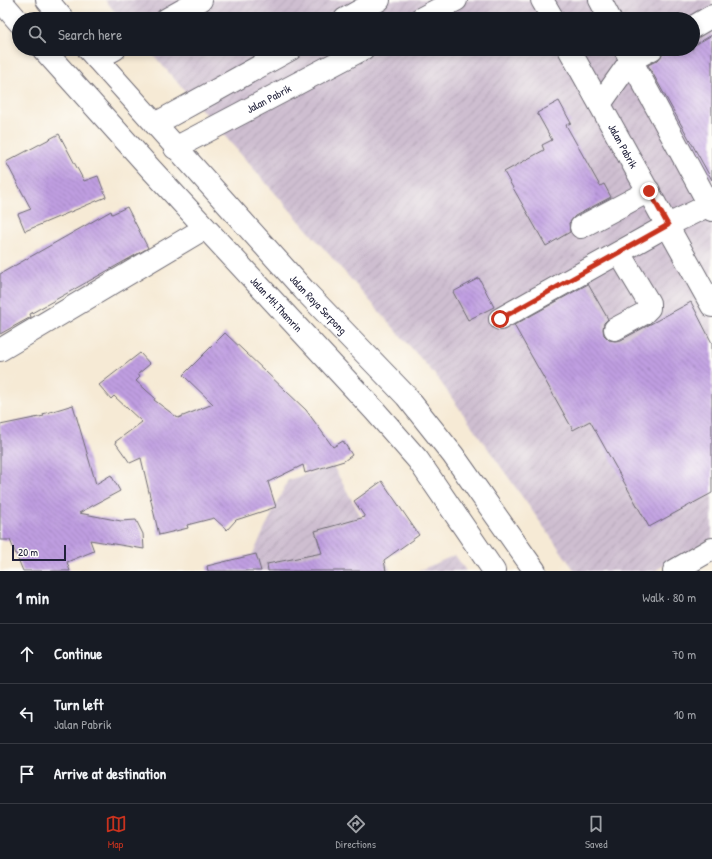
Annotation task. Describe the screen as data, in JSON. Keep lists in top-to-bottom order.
{
  "streets": {
    "main road": ["Jalan Pabrik", "Jalan MH.Thamrin", "Jalan Raya Serpong"]
  },
  "crossings": [
    ["Jalan Pabrik", "Jalan Raya Serpong"]
  ],
  "scale_bar": "20 m",
  "page": {
    "search": "Search here",
    "scale": "20 m",
    "heading": ["1 min", "Walk · 80 m"],
    "list": [
      ["Continue", "70 m"],
      ["Turn left", "Jalan Pabrik", "10 m"],
      "Arrive at destination"
    ],
    "nav": ["Map", "Directions", "Saved"]
  }
}
